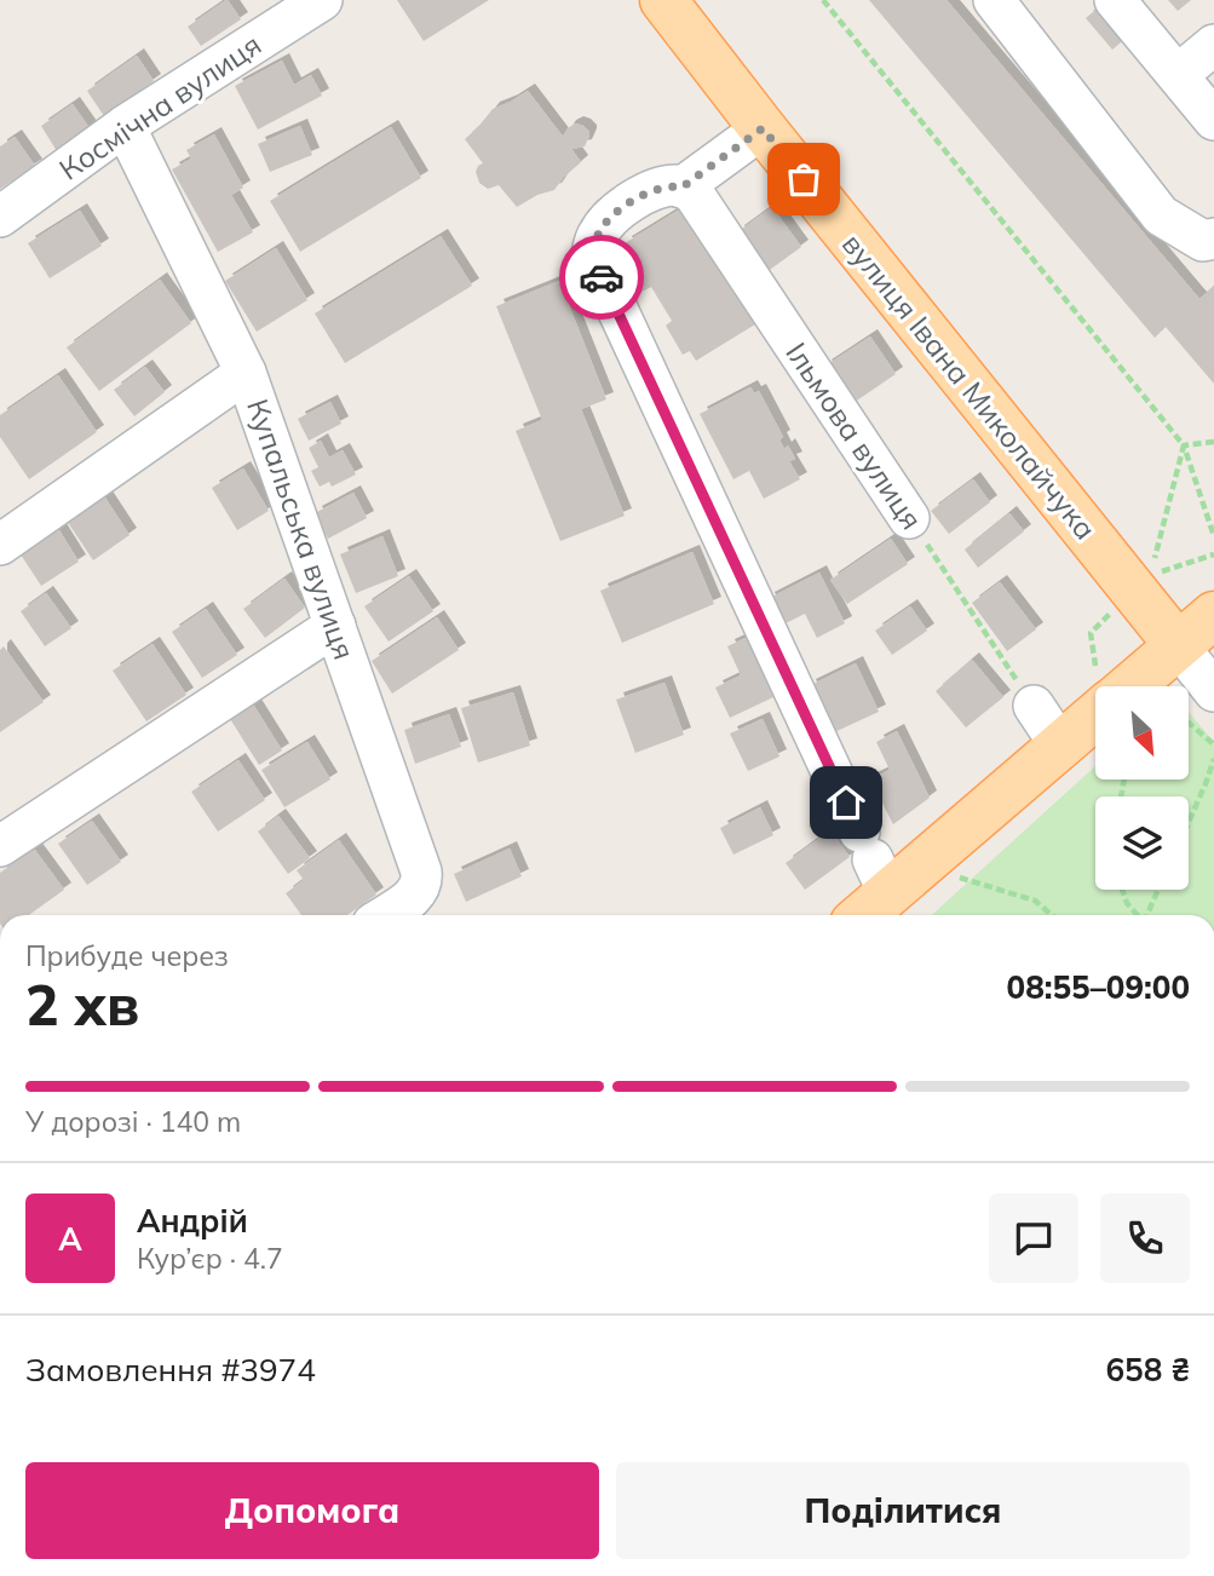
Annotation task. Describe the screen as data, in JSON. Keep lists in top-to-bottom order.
{
  "streets": {
    "main road": ["вулиця Івана Миколайчука"],
    "street": ["Космічна вулиця", "Ільмова вулиця", "Купальська вулиця"]
  },
  "crossings": [
    ["Космічна вулиця", "Купальська вулиця"]
  ],
  "north": "bottom right",
  "page": {
    "heading": ["2 хв", "Прибуде через", "08:55–09:00"],
    "panel": [
      "Андрій",
      "Кур’єр · 4.7",
      "Замовлення #3974",
      "658 ₴"
    ],
    "bar": "У дорозі · 140 m",
    "round": "А",
    "buttons": ["Допомога", "Поділитися"]
  }
}
